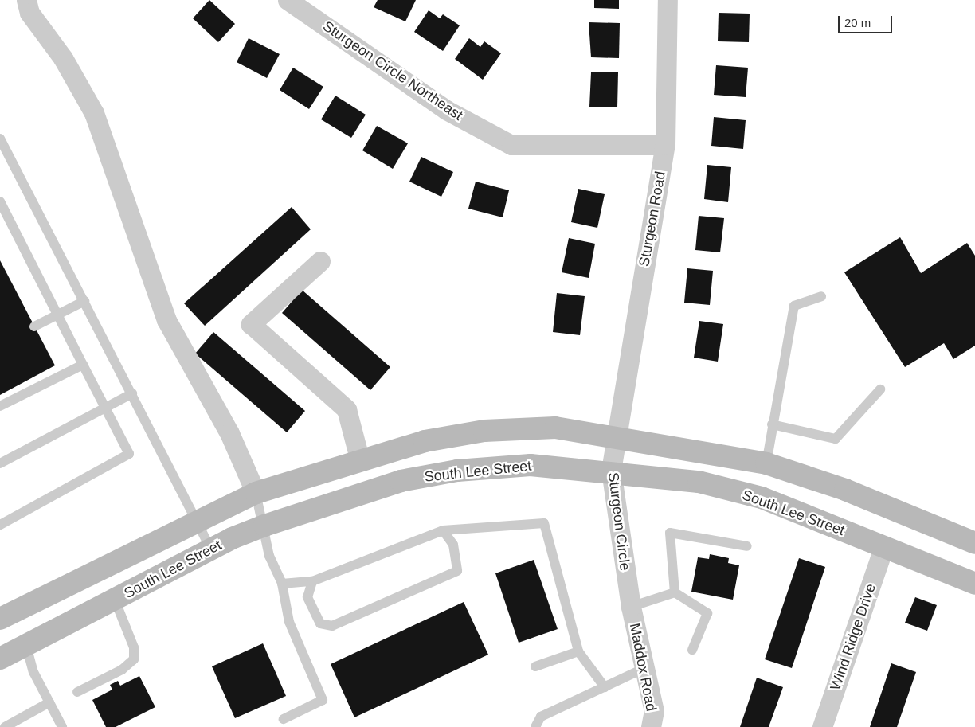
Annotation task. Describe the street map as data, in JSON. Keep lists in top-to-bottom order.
{
  "streets": {
    "main road": ["South Lee Street"],
    "street": [
      "Sturgeon Circle Northeast",
      "Sturgeon Road",
      "Sturgeon Circle",
      "Wind Ridge Drive",
      "Maddox Road"
    ]
  },
  "crossings": [
    ["Sturgeon Circle Northeast", "Sturgeon Road"],
    ["Sturgeon Road", "Sturgeon Circle"],
    ["South Lee Street", "Sturgeon Circle"],
    ["South Lee Street", "Wind Ridge Drive"],
    ["Sturgeon Circle", "Maddox Road"]
  ],
  "scale_bar": "20 m"
}
